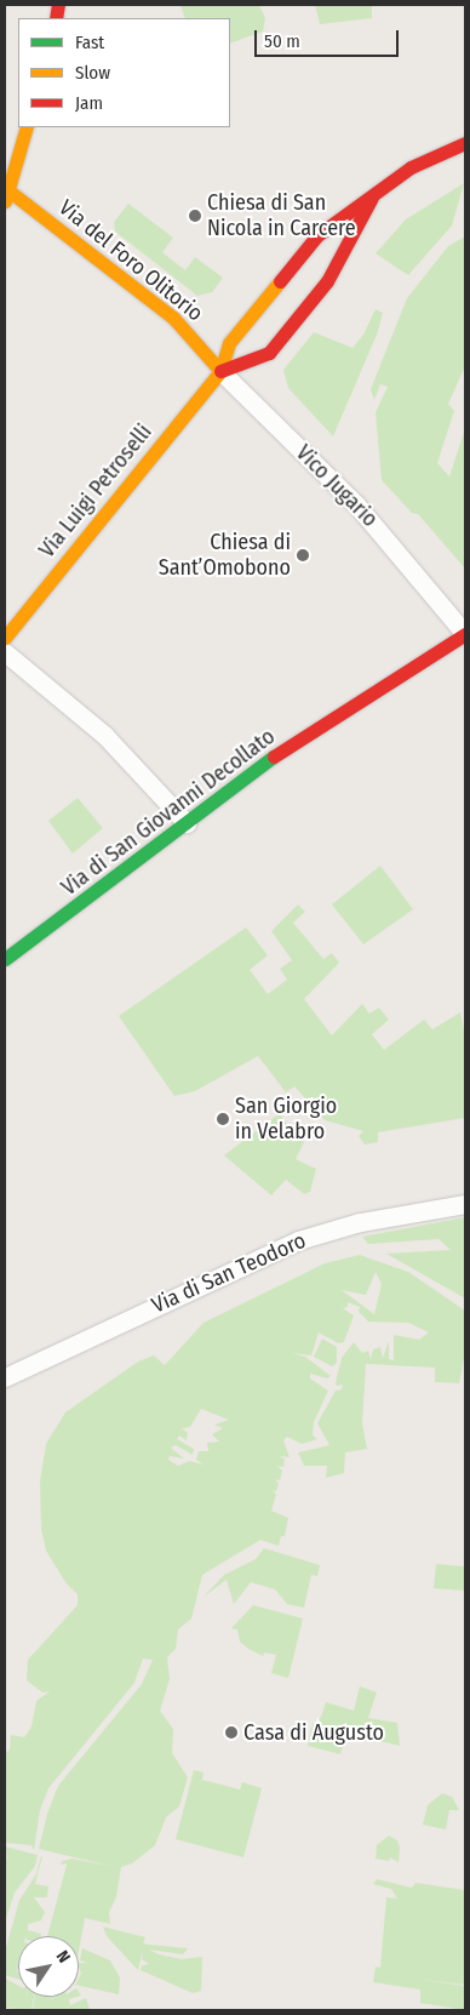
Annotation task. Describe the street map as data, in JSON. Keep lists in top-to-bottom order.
{
  "streets": {
    "street": [
      "Via del Foro Olitorio",
      "Vico Jugario",
      "Via Luigi Petroselli",
      "Via di San Giovanni Decollato",
      "Via di San Teodoro"
    ]
  },
  "crossings": [
    ["Via del Foro Olitorio", "Vico Jugario"],
    ["Via del Foro Olitorio", "Via Luigi Petroselli"],
    ["Vico Jugario", "Via Luigi Petroselli"],
    ["Vico Jugario", "Via di San Giovanni Decollato"]
  ],
  "places": [
    "Chiesa di San Nicola in Carcere",
    "Chiesa di Sant’Omobono",
    "San Giorgio in Velabro",
    "Casa di Augusto"
  ],
  "legend": ["Fast", "Slow", "Jam"],
  "scale_bar": "50 m",
  "north": "top right"
}
